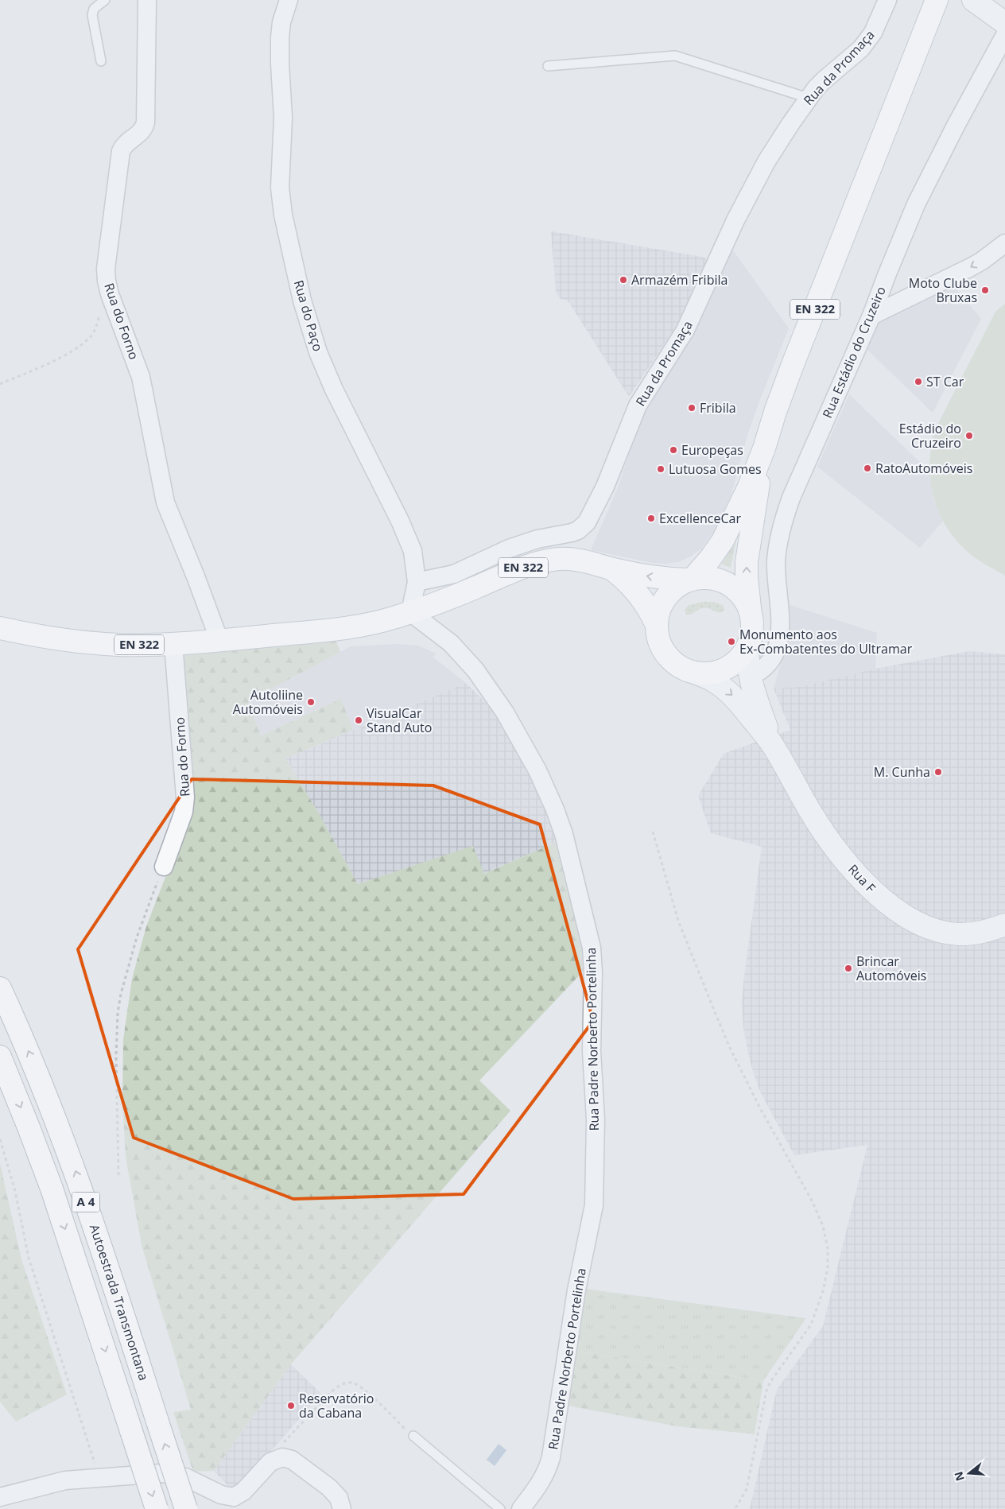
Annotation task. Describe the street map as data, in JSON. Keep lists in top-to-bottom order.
{
  "streets": {
    "main road": ["EN 322", "A 4", "Autoestrada Transmontana"],
    "street": [
      "Rua da Promaça",
      "Rua do Paço",
      "Rua do Forno",
      "Rua Estádio do Cruzeiro",
      "Rua F",
      "Rua Padre Norberto Portelinha"
    ]
  },
  "crossings": [
    ["Rua da Promaça", "Rua do Paço"],
    ["EN 322", "Rua do Paço"],
    ["EN 322", "Rua do Forno"],
    ["EN 322", "Rua Padre Norberto Portelinha"],
    ["Rua do Paço", "Rua Padre Norberto Portelinha"]
  ],
  "places": [
    "Armazém Fribila",
    "Moto Clube Bruxas",
    "ST Car",
    "Fribila",
    "Estádio do Cruzeiro",
    "Europeças",
    "RatoAutomóveis",
    "Lutuosa Gomes",
    "ExcellenceCar",
    "Monumento aos Ex-Combatentes do Ultramar",
    "Autoliine Automóveis",
    "VisualCar Stand Auto",
    "M. Cunha",
    "Brincar Automóveis",
    "Reservatório da Cabana"
  ],
  "north": "left"
}
